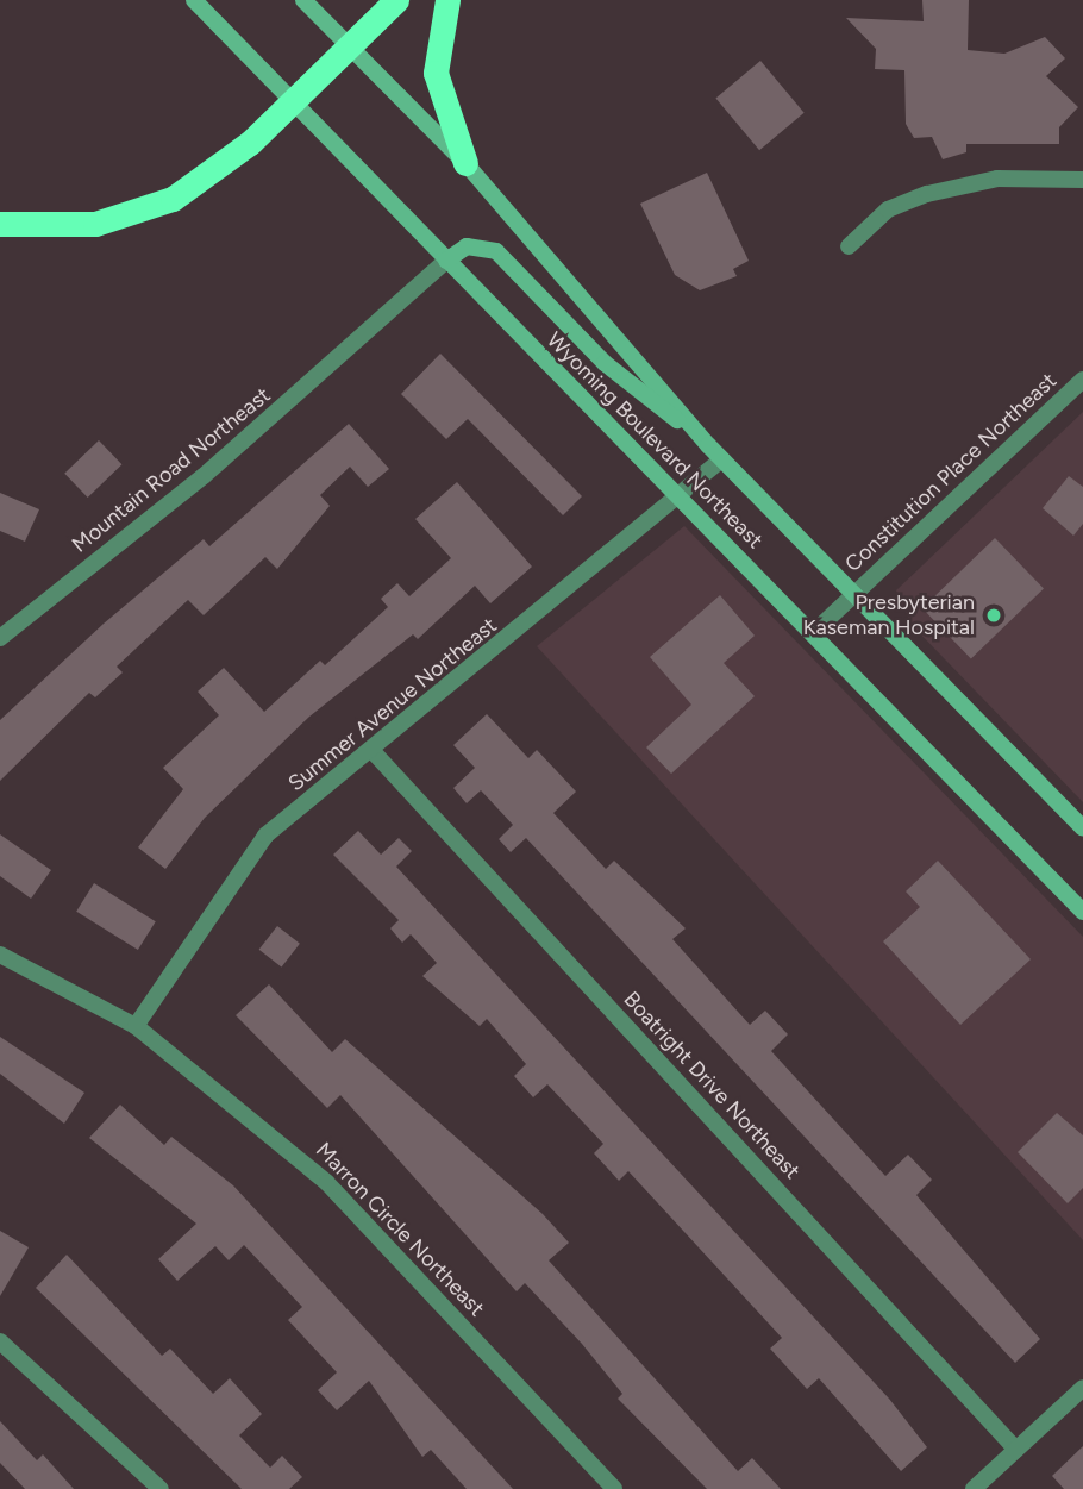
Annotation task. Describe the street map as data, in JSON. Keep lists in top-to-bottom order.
{
  "streets": {
    "main road": ["Wyoming Boulevard Northeast"],
    "street": [
      "Mountain Road Northeast",
      "Constitution Place Northeast",
      "Summer Avenue Northeast",
      "Boatright Drive Northeast",
      "Marron Circle Northeast"
    ]
  },
  "crossings": [
    ["Wyoming Boulevard Northeast", "Mountain Road Northeast"],
    ["Wyoming Boulevard Northeast", "Constitution Place Northeast"],
    ["Wyoming Boulevard Northeast", "Summer Avenue Northeast"],
    ["Summer Avenue Northeast", "Boatright Drive Northeast"],
    ["Summer Avenue Northeast", "Marron Circle Northeast"]
  ],
  "places": ["Presbyterian Kaseman Hospital"]
}
